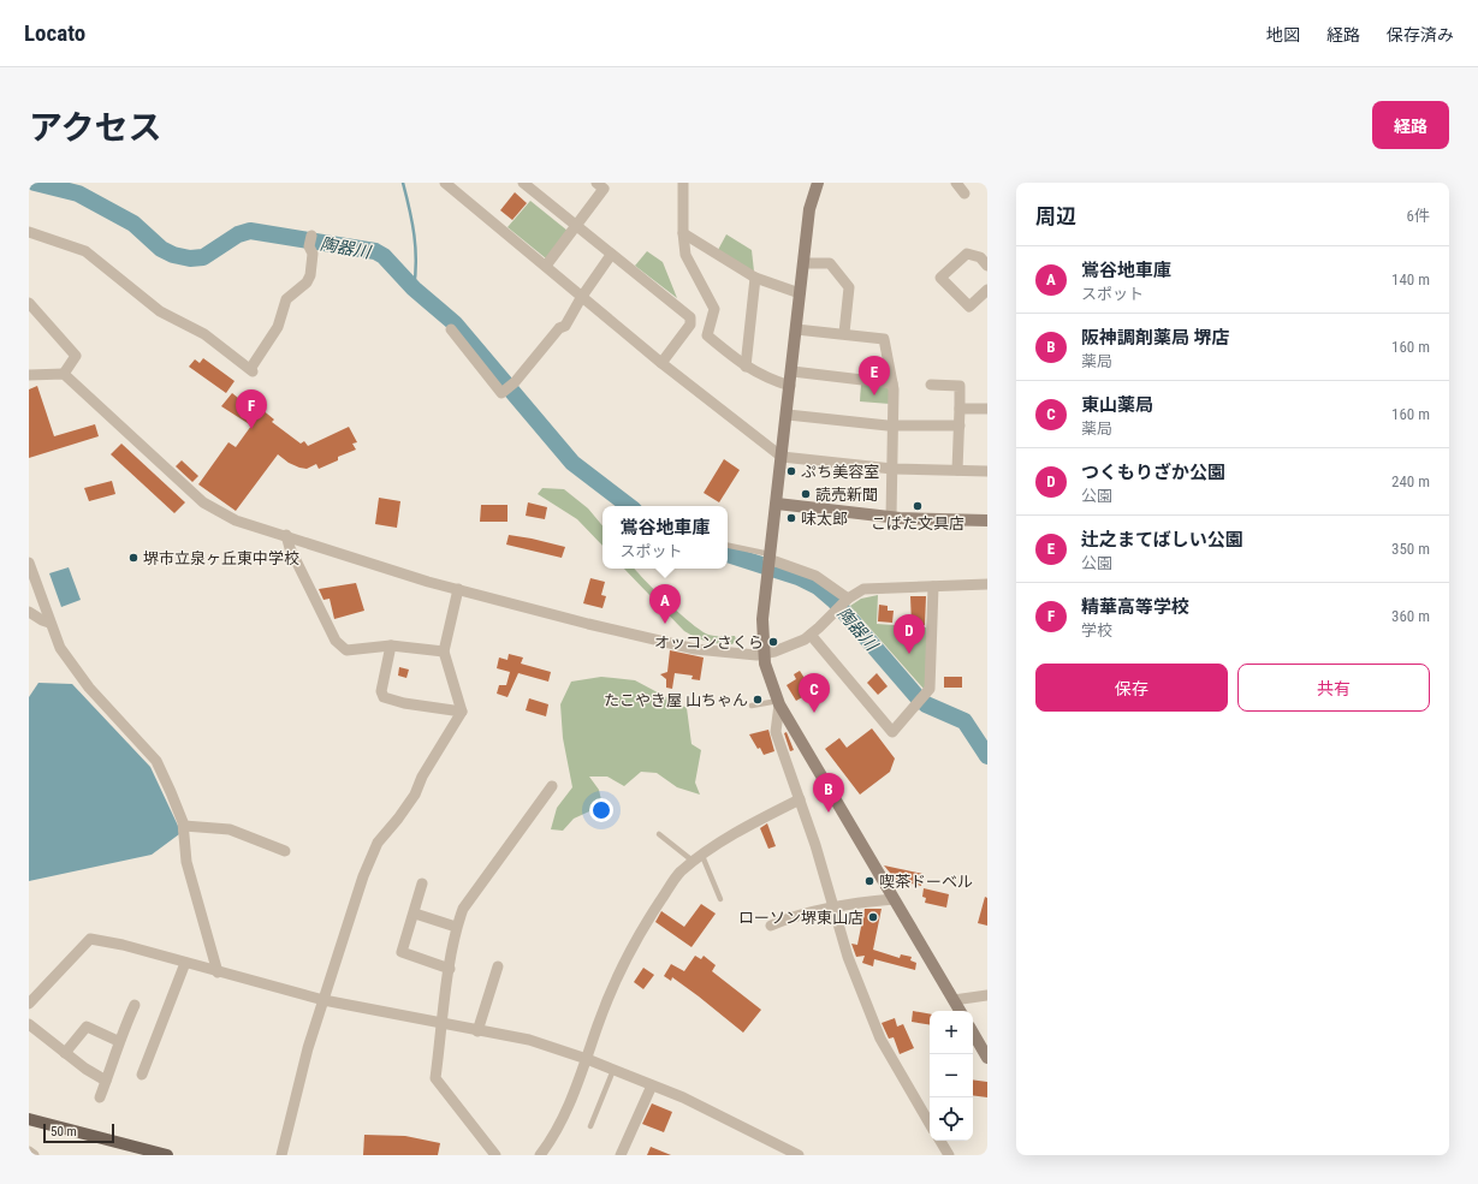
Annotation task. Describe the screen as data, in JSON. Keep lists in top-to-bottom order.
{
  "water": ["陶器川"],
  "places": [
    "ぷち美容室",
    "読売新聞",
    "こばた文具店",
    "味太郎",
    "堺市立泉ヶ丘東中学校",
    "オッコンさくら",
    "たこやき屋 山ちゃん",
    "喫茶ドーベル",
    "ローソン堺東山店"
  ],
  "scale_bar": "50 m",
  "page": {
    "header": "Locato",
    "nav": ["地図", "経路", "保存済み"],
    "title": "アクセス",
    "buttons": [
      "経路",
      ["保存", "共有"]
    ],
    "heading": ["周辺", "6件"],
    "list": [
      {
        "mark": "A",
        "name": "鴬谷地車庫",
        "note": "スポット",
        "value": "140 m"
      },
      {
        "mark": "B",
        "name": "阪神調剤薬局 堺店",
        "note": "薬局",
        "value": "160 m"
      },
      {
        "mark": "C",
        "name": "東山薬局",
        "note": "薬局",
        "value": "160 m"
      },
      {
        "mark": "D",
        "name": "つくもりざか公園",
        "note": "公園",
        "value": "240 m"
      },
      {
        "mark": "E",
        "name": "辻之まてばしい公園",
        "note": "公園",
        "value": "350 m"
      },
      {
        "mark": "F",
        "name": "精華高等学校",
        "note": "学校",
        "value": "360 m"
      }
    ],
    "pins": [
      "E",
      "F",
      "A",
      "D",
      "C",
      "B"
    ],
    "popup": ["鴬谷地車庫", "スポット"],
    "map_buttons": ["+", "−"],
    "scale": "50 m"
  }
}
